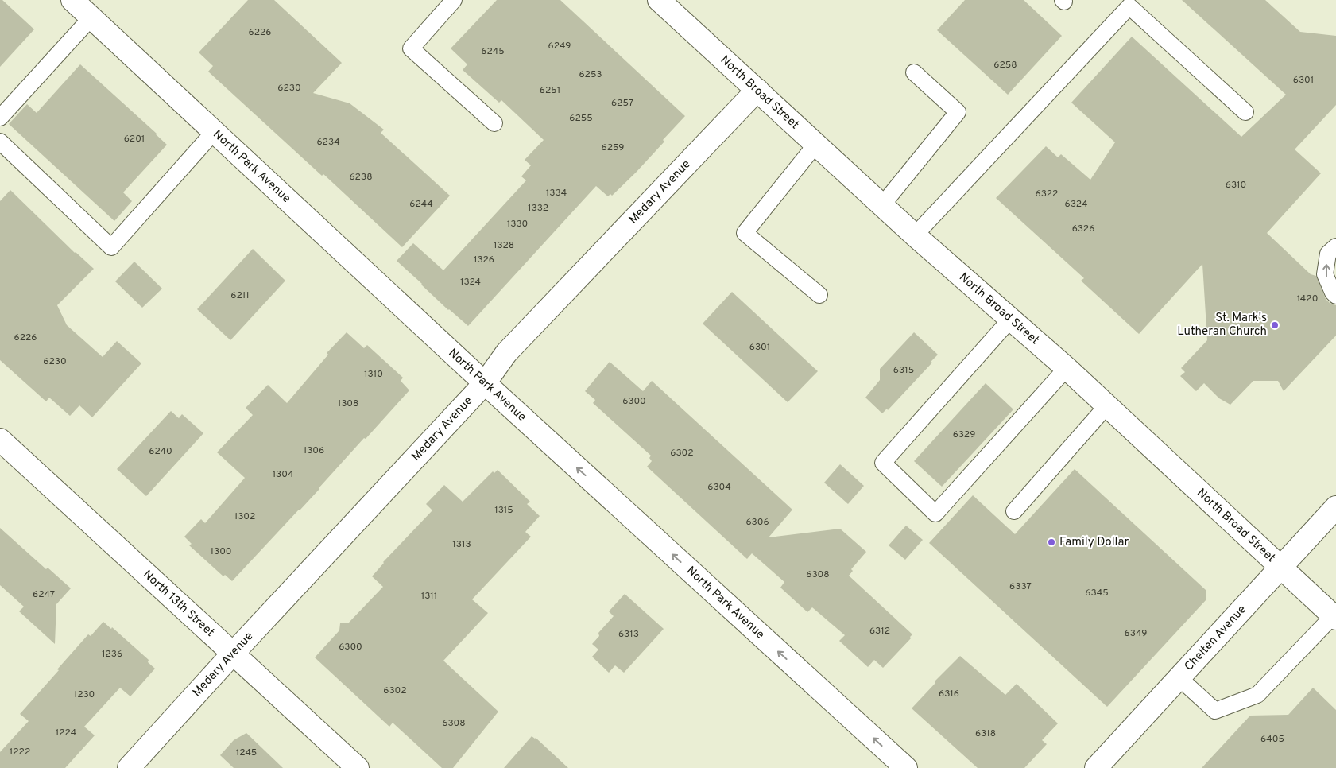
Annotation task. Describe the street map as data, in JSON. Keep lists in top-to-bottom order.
{
  "streets": {
    "street": [
      "North Broad Street",
      "North Park Avenue",
      "Medary Avenue",
      "North 13th Street",
      "Chelten Avenue"
    ]
  },
  "crossings": [
    ["North Broad Street", "Medary Avenue"],
    ["North Broad Street", "Chelten Avenue"],
    ["North Park Avenue", "Medary Avenue"],
    ["Medary Avenue", "North 13th Street"]
  ],
  "one_way": ["North Park Avenue"],
  "places": ["St. Mark's Lutheran Church", "Family Dollar"],
  "house_numbers": [
    "6226",
    "6249",
    "6245",
    "6258",
    "6253",
    "6301",
    "6230",
    "6251",
    "6257",
    "6255",
    "6201",
    "6234",
    "6259",
    "6238",
    "6310",
    "1334",
    "6322",
    "6244",
    "6324",
    "1332",
    "1330",
    "6326",
    "1328",
    "1326",
    "1324",
    "6211",
    "1420",
    "6226",
    "6301",
    "6230",
    "6315",
    "1310",
    "6300",
    "1308",
    "6329",
    "1306",
    "6240",
    "6302",
    "1304",
    "6304",
    "1315",
    "1302",
    "6306",
    "1313",
    "1300",
    "6308",
    "6337",
    "6345",
    "6247",
    "1311",
    "6312",
    "6349",
    "6313",
    "6300",
    "1236",
    "6302",
    "6316",
    "1230",
    "6308",
    "1224",
    "6318",
    "6405",
    "1222",
    "1245"
  ]
}
